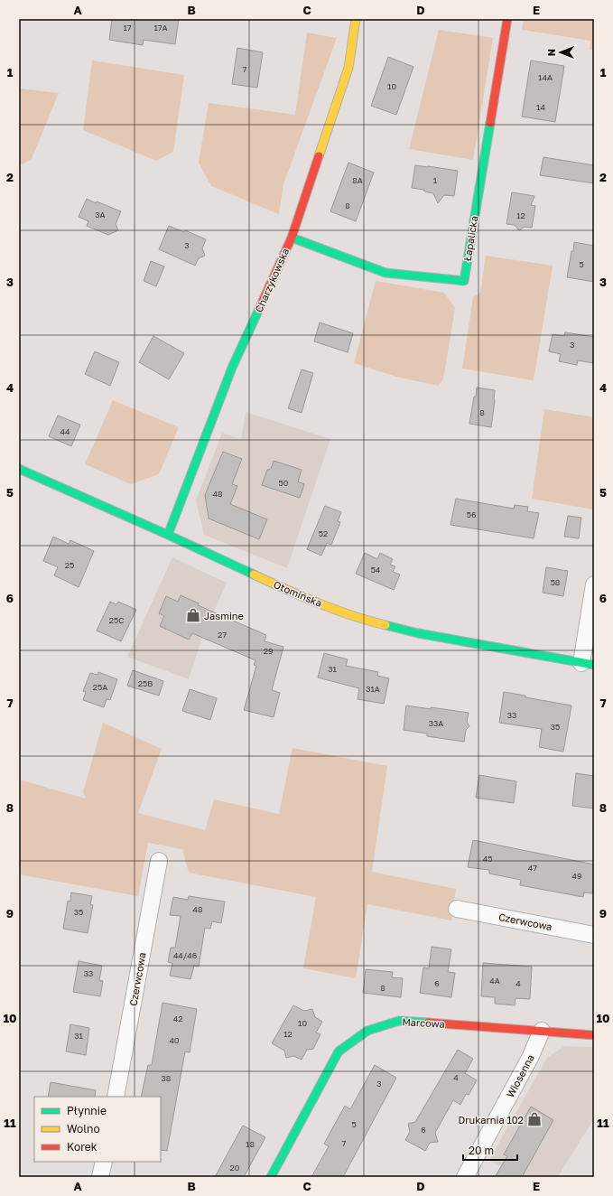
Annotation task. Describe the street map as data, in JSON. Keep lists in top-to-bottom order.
{
  "streets": {
    "street": [
      "Łapalicka",
      "Charzykowska",
      "Otomińska",
      "Czerwcowa",
      "Marcowa",
      "Wiosenna"
    ]
  },
  "crossings": [
    ["Łapalicka", "Charzykowska"],
    ["Charzykowska", "Otomińska"],
    ["Marcowa", "Wiosenna"]
  ],
  "places": {
    "shop": ["Jasmine", "Drukarnia 102"]
  },
  "house_numbers": [
    "17",
    "17A",
    "7",
    "14A",
    "10",
    "14",
    "8A",
    "1",
    "8",
    "3A",
    "12",
    "3",
    "5",
    "3",
    "8",
    "44",
    "50",
    "48",
    "56",
    "52",
    "25",
    "54",
    "58",
    "25C",
    "27",
    "29",
    "31",
    "25B",
    "25A",
    "31A",
    "33",
    "33A",
    "35",
    "45",
    "47",
    "49",
    "48",
    "35",
    "44/46",
    "33",
    "4A",
    "6",
    "4",
    "8",
    "42",
    "10",
    "12",
    "31",
    "40",
    "4",
    "38",
    "3",
    "5",
    "6",
    "7",
    "18",
    "20"
  ],
  "legend": ["Płynnie", "Wolno", "Korek"],
  "scale_bar": "20 m",
  "north": "left",
  "grid": {
    "columns": [
      "A",
      "B",
      "C",
      "D",
      "E"
    ],
    "rows": [
      "1",
      "2",
      "3",
      "4",
      "5",
      "6",
      "7",
      "8",
      "9",
      "10",
      "11"
    ]
  }
}
